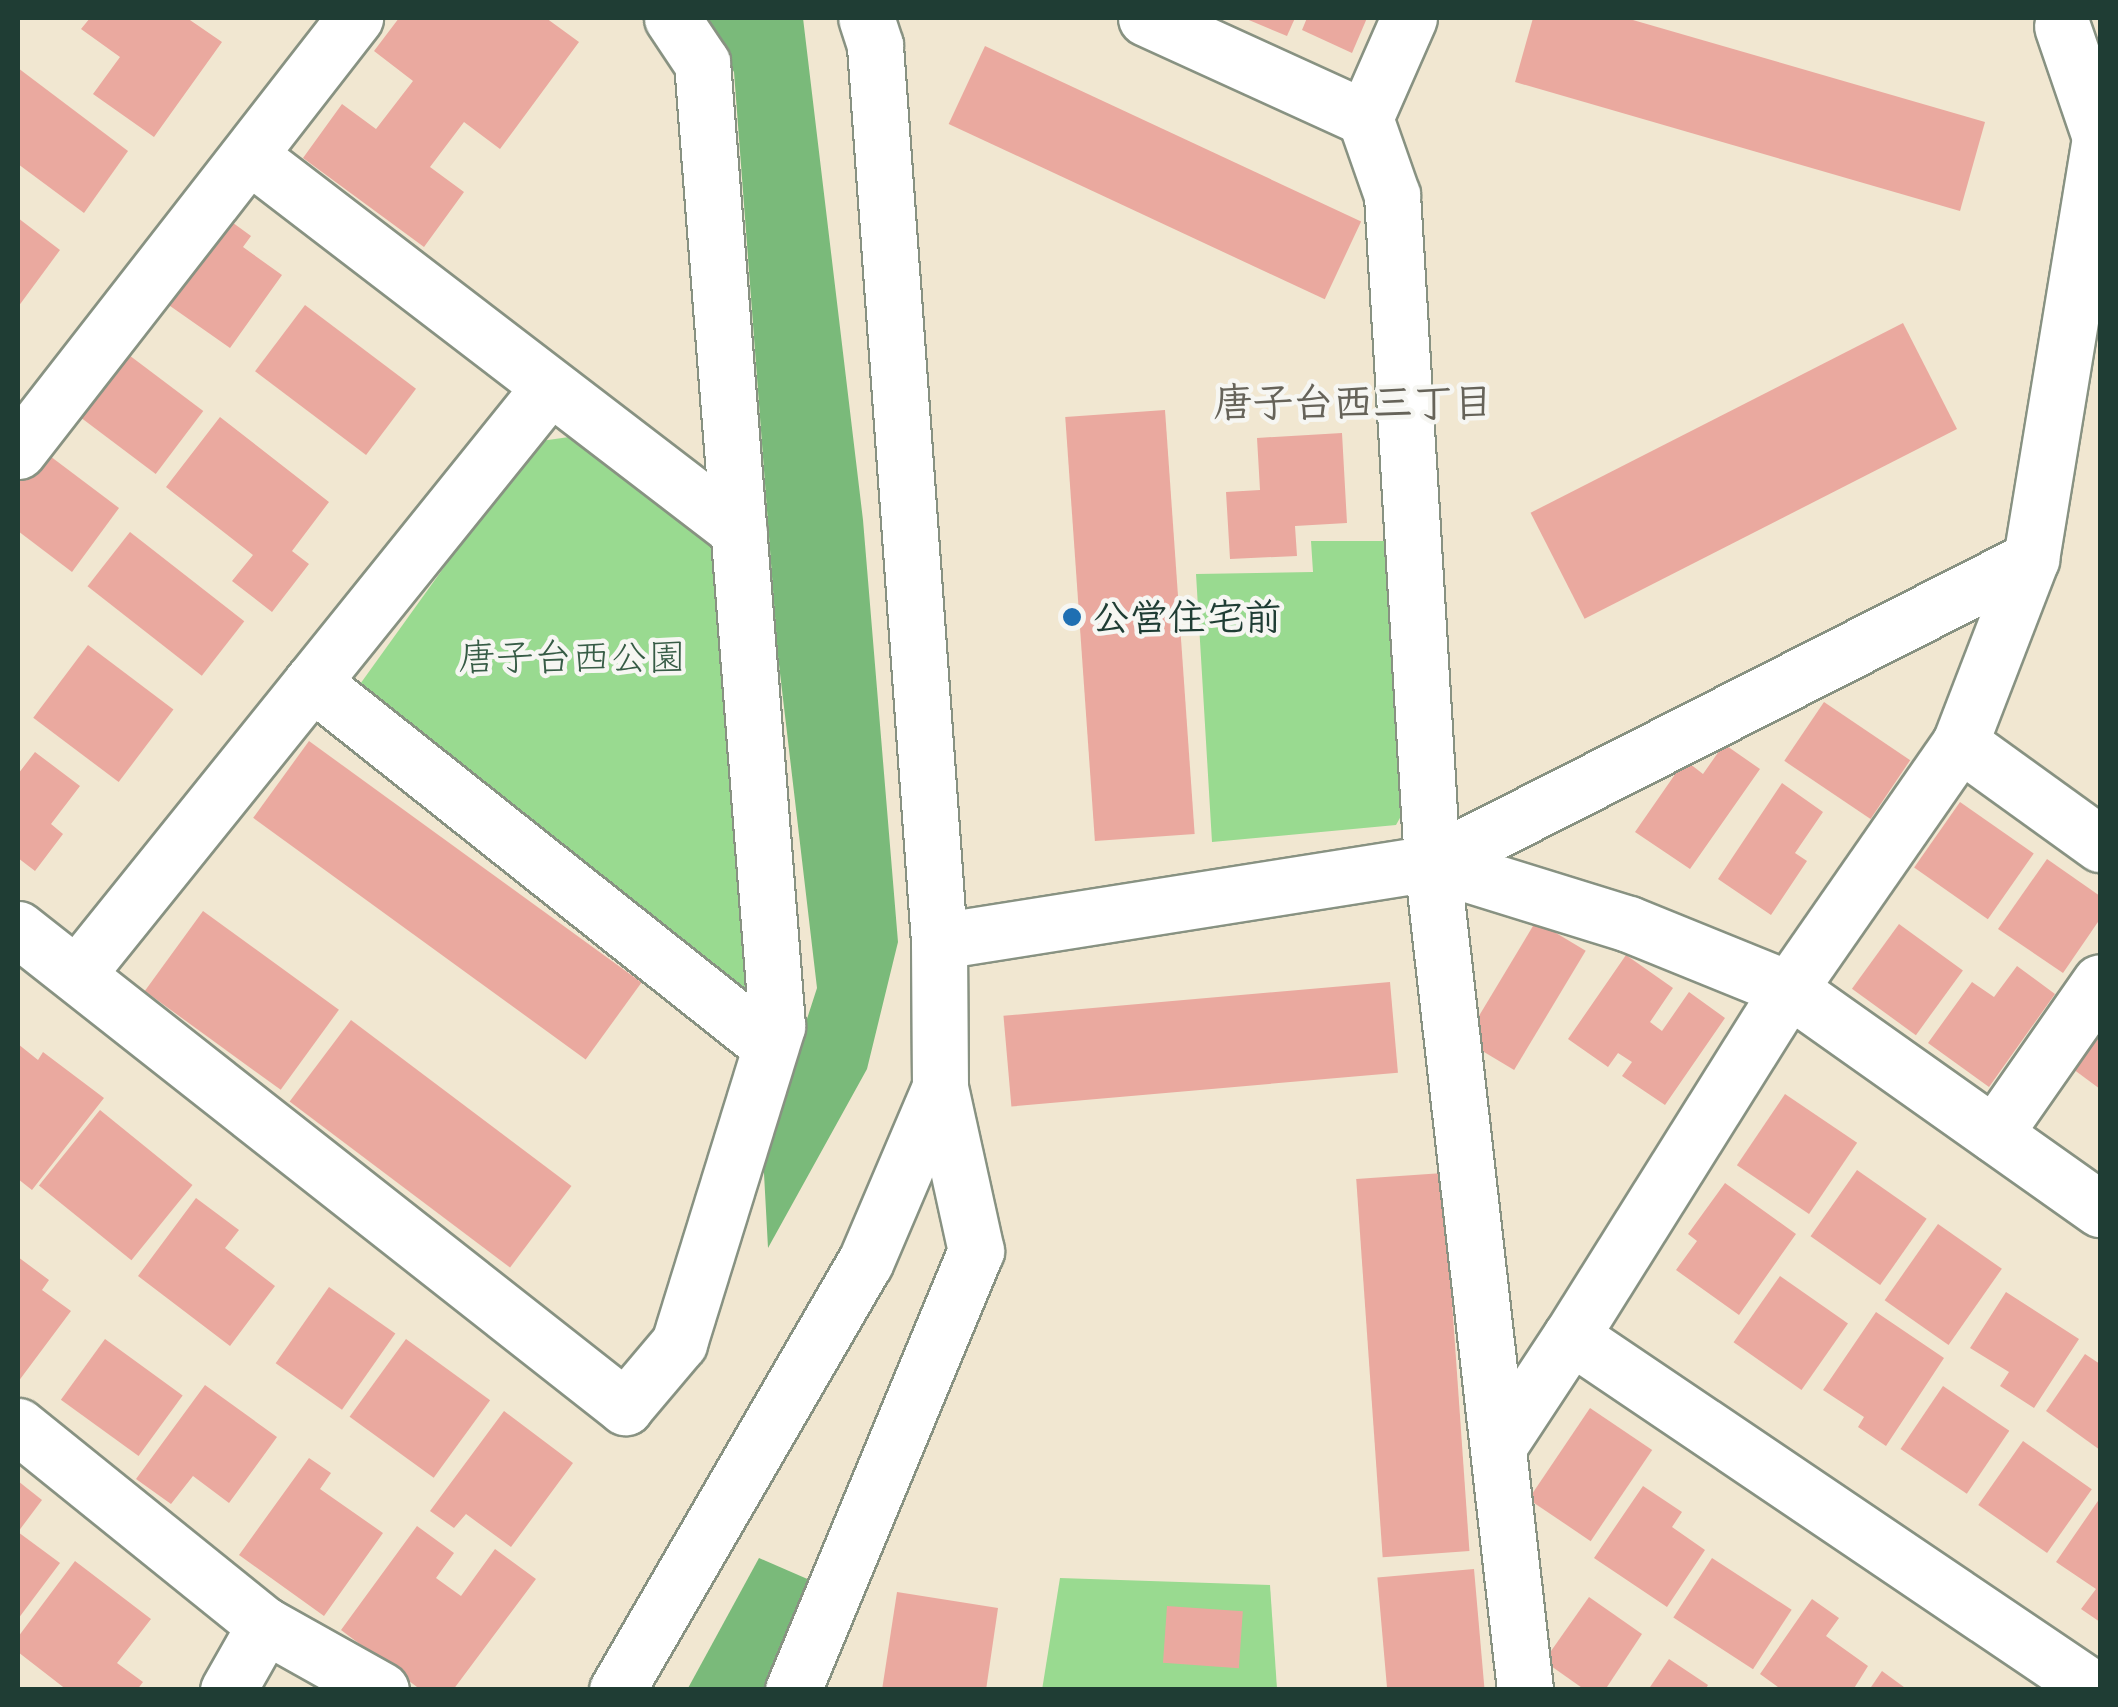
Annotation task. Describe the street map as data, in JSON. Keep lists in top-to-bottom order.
{
  "districts": ["唐子台西三丁目"],
  "parks": ["唐子台西公園"],
  "places": ["公営住宅前"]
}
